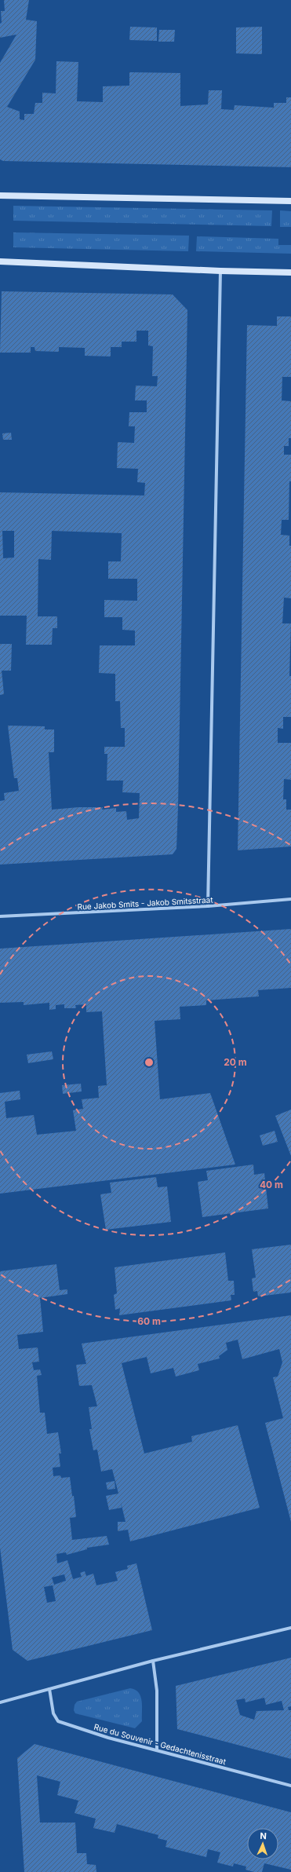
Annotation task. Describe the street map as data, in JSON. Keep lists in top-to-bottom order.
{
  "streets": {
    "street": ["Rue Jakob Smits - Jakob Smitsstraat", "Rue du Souvenir - Gedachtenisstraat"]
  },
  "north": "top",
  "rings": ["20 m", "40 m", "60 m"]
}
